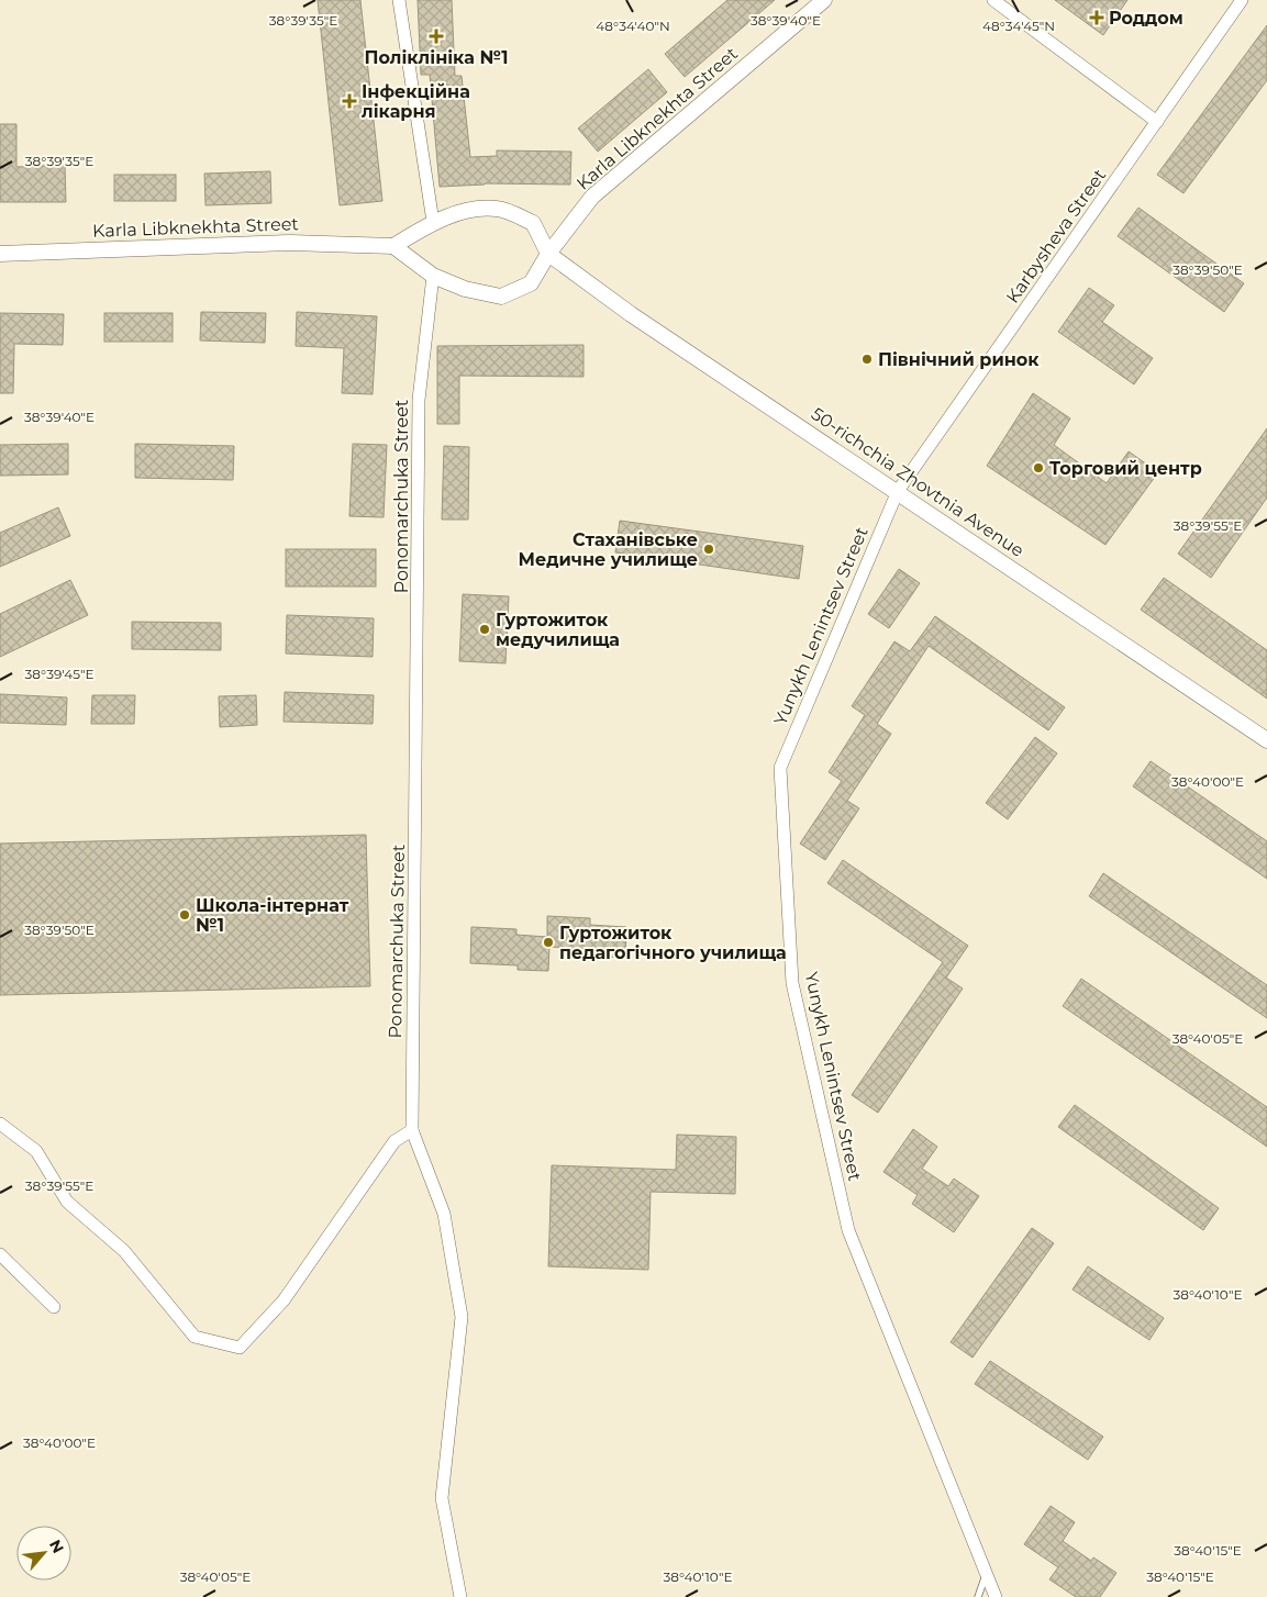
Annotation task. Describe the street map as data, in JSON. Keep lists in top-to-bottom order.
{
  "streets": {
    "street": [
      "Karla Libknekhta Street",
      "Karbysheva Street",
      "50-richchia Zhovtnia Avenue",
      "Ponomarchuka Street",
      "Yunykh Lenintsev Street"
    ]
  },
  "crossings": [
    ["Karla Libknekhta Street", "50-richchia Zhovtnia Avenue"],
    ["Karla Libknekhta Street", "Ponomarchuka Street"],
    ["Karbysheva Street", "50-richchia Zhovtnia Avenue"],
    ["Karbysheva Street", "Yunykh Lenintsev Street"],
    ["50-richchia Zhovtnia Avenue", "Yunykh Lenintsev Street"]
  ],
  "places": {
    "health": ["Роддом", "Поліклініка №1", "Інфекційна лікарня"],
    "other": [
      "Північний ринок",
      "Торговий центр",
      "Стаханівське Медичне училище",
      "Гуртожиток медучилища",
      "Школа-інтернат №1",
      "Гуртожиток педагогічного училища"
    ]
  },
  "north": "top right",
  "coordinates": [
    "38°39'35\"E",
    "38°39'40\"E",
    "48°34'40\"N",
    "48°34'45\"N",
    "38°39'50\"E",
    "38°39'55\"E",
    "38°39'45\"E",
    "38°40'00\"E",
    "38°40'05\"E",
    "38°40'10\"E",
    "38°40'15\"E"
  ]
}
